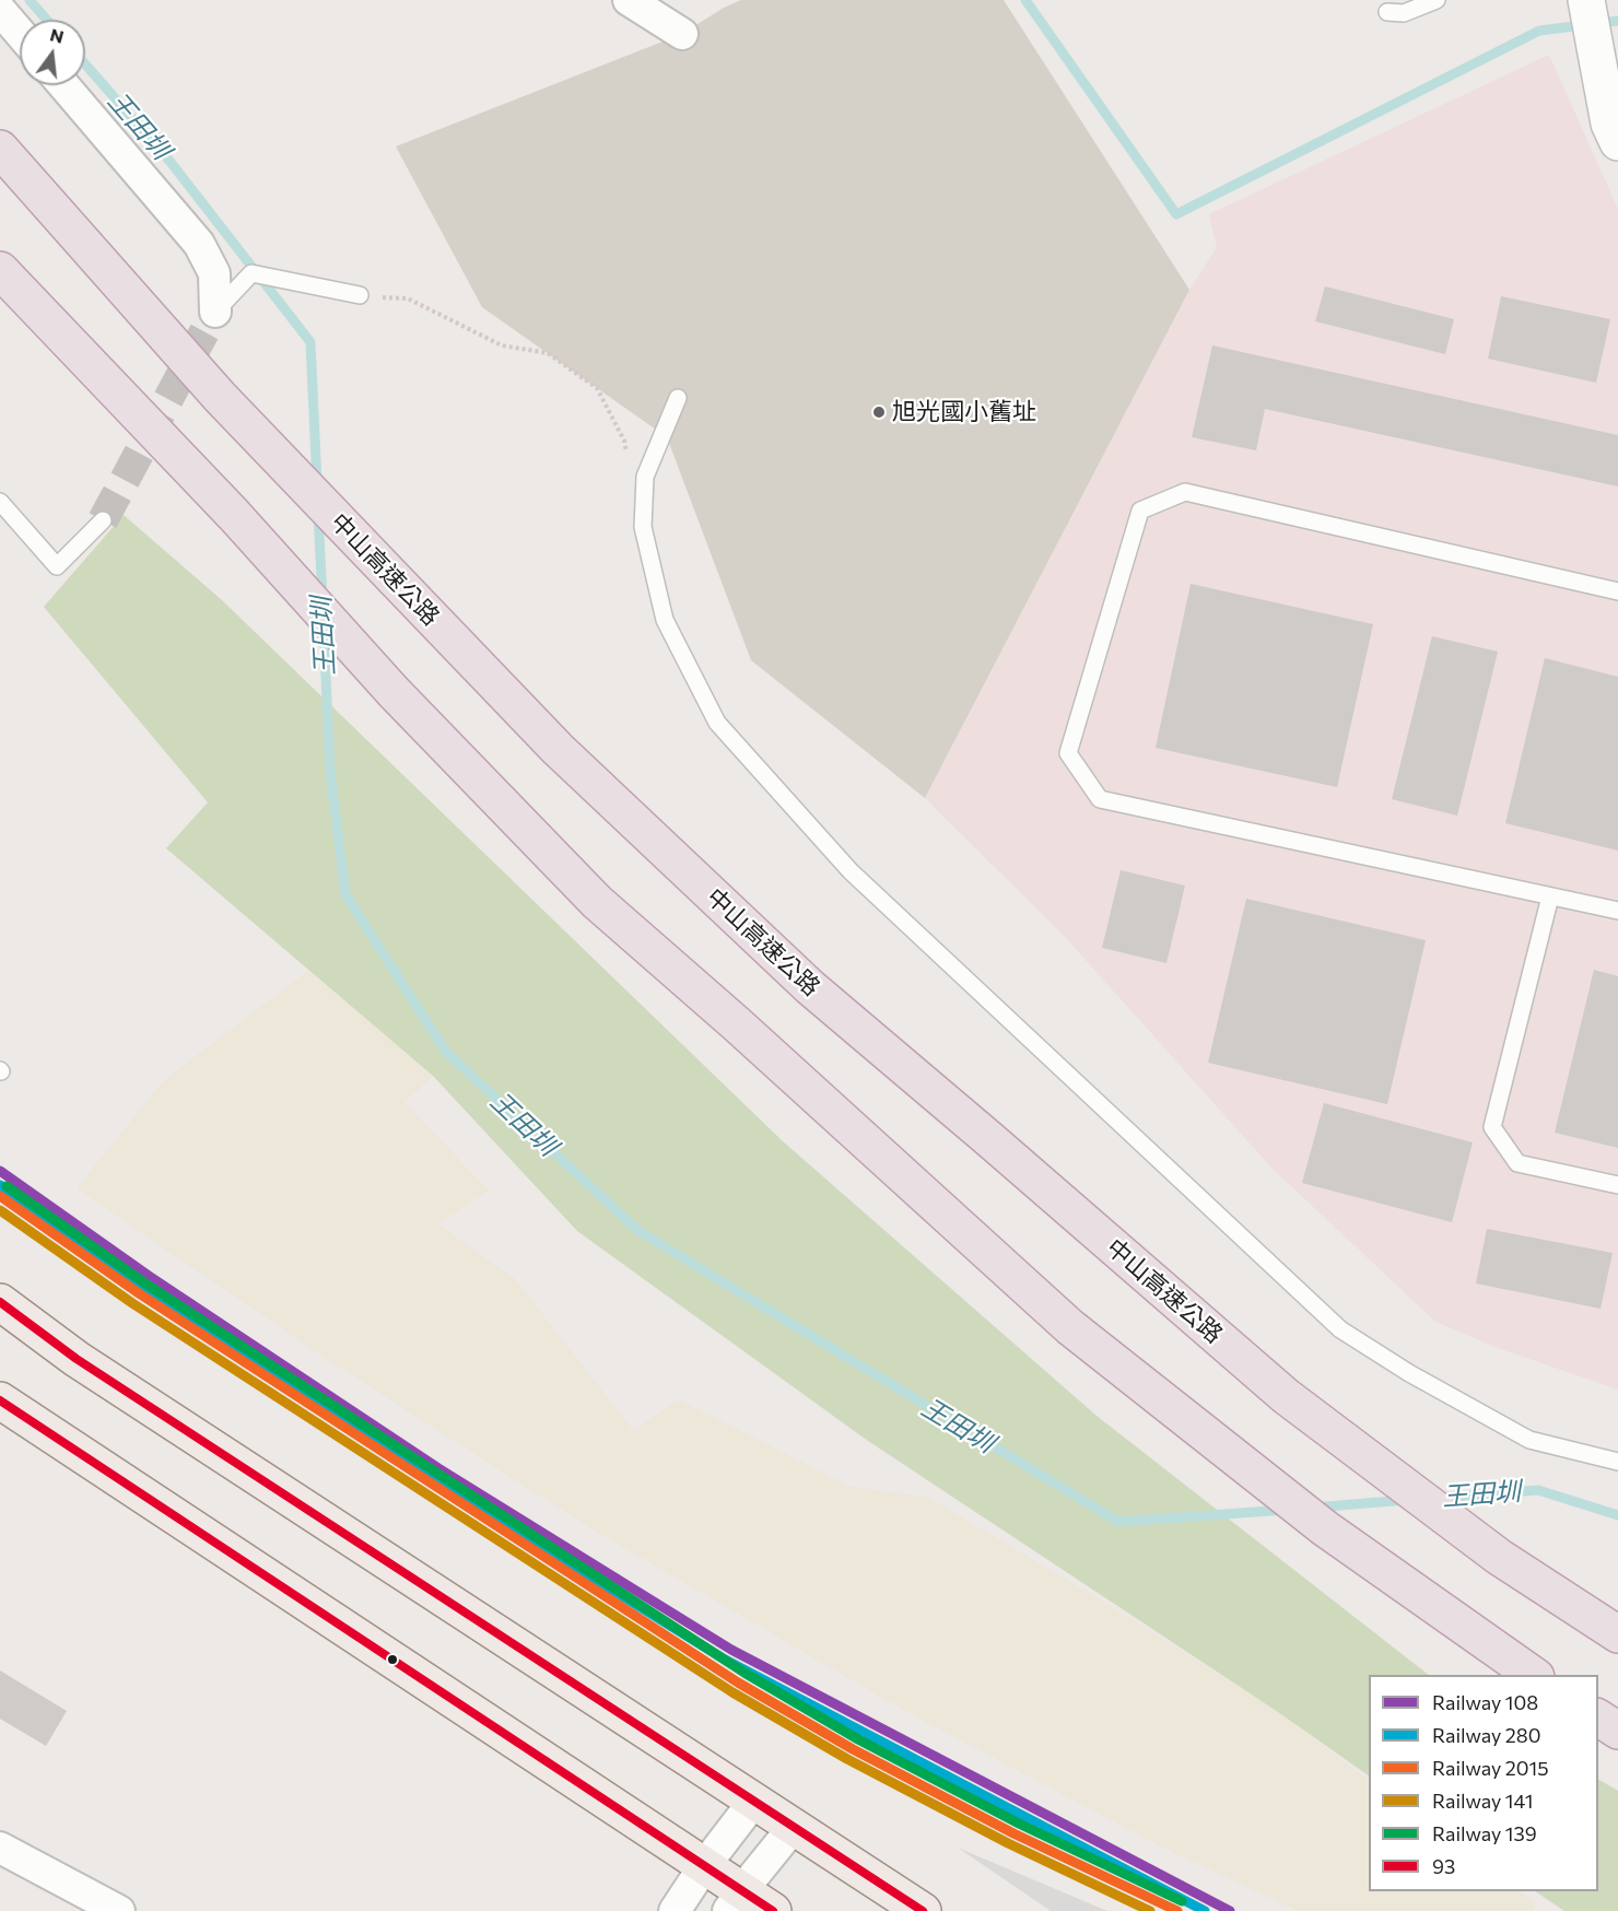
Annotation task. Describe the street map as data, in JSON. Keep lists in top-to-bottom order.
{
  "streets": {
    "highway": ["中山高速公路"]
  },
  "water": ["王田圳"],
  "places": ["旭光國小舊址"],
  "lines": [
    "rail line 108",
    "rail line 280",
    "rail line 139",
    "rail line 2015",
    "rail line 141",
    "transit line 93"
  ],
  "legend": [
    "Railway 108",
    "Railway 280",
    "Railway 2015",
    "Railway 141",
    "Railway 139",
    "93"
  ],
  "north": "top"
}
